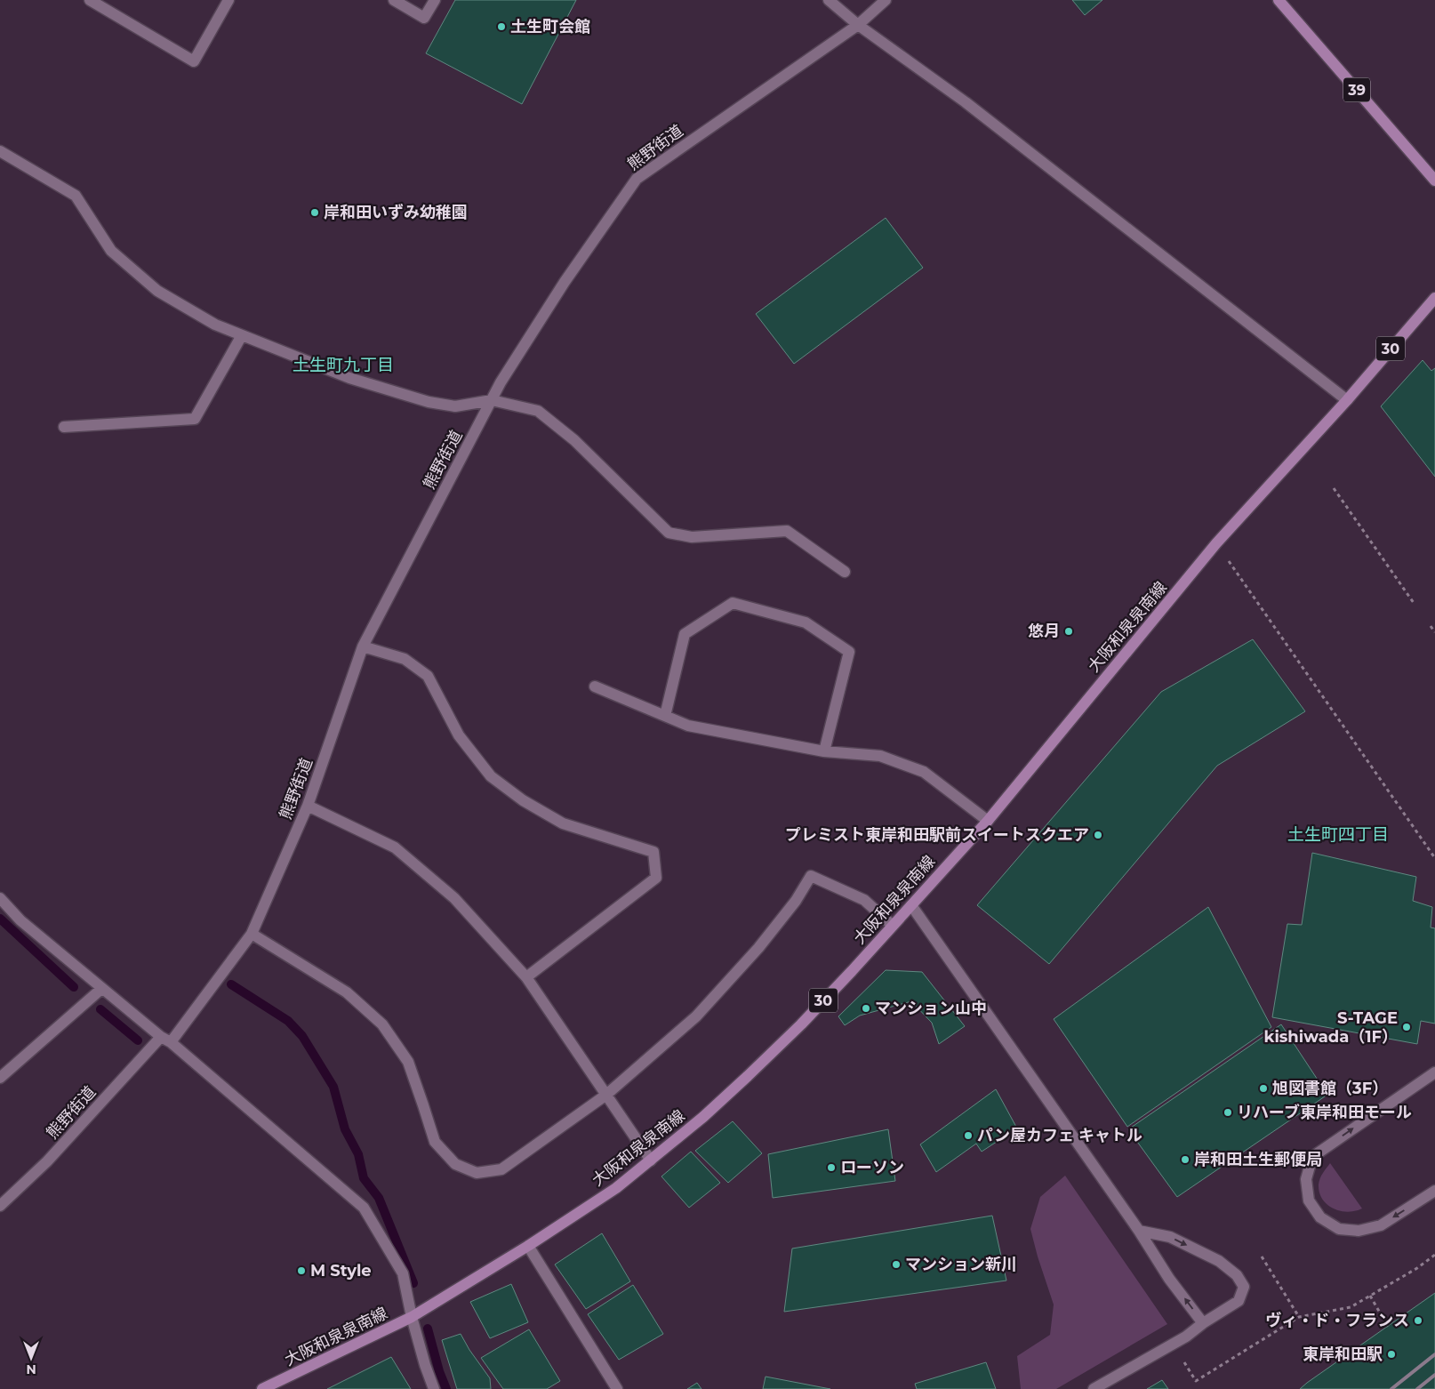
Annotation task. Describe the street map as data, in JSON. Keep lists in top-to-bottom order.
{
  "streets": {
    "main road": ["39", "30", "大阪和泉泉南線"],
    "street": ["熊野街道"]
  },
  "districts": ["土生町九丁目", "土生町四丁目"],
  "places": [
    "土生町会館",
    "岸和田いずみ幼稚園",
    "悠月",
    "プレミスト東岸和田駅前スイートスクエア",
    "マンション山中",
    "S-TAGE kishiwada（1F）",
    "旭図書館（3F）",
    "リハーブ東岸和田モール",
    "パン屋カフェ キャトル",
    "岸和田土生郵便局",
    "ローソン",
    "マンション新川",
    "M Style",
    "ヴィ・ド・フランス",
    "東岸和田駅"
  ],
  "north": "bottom"
}
